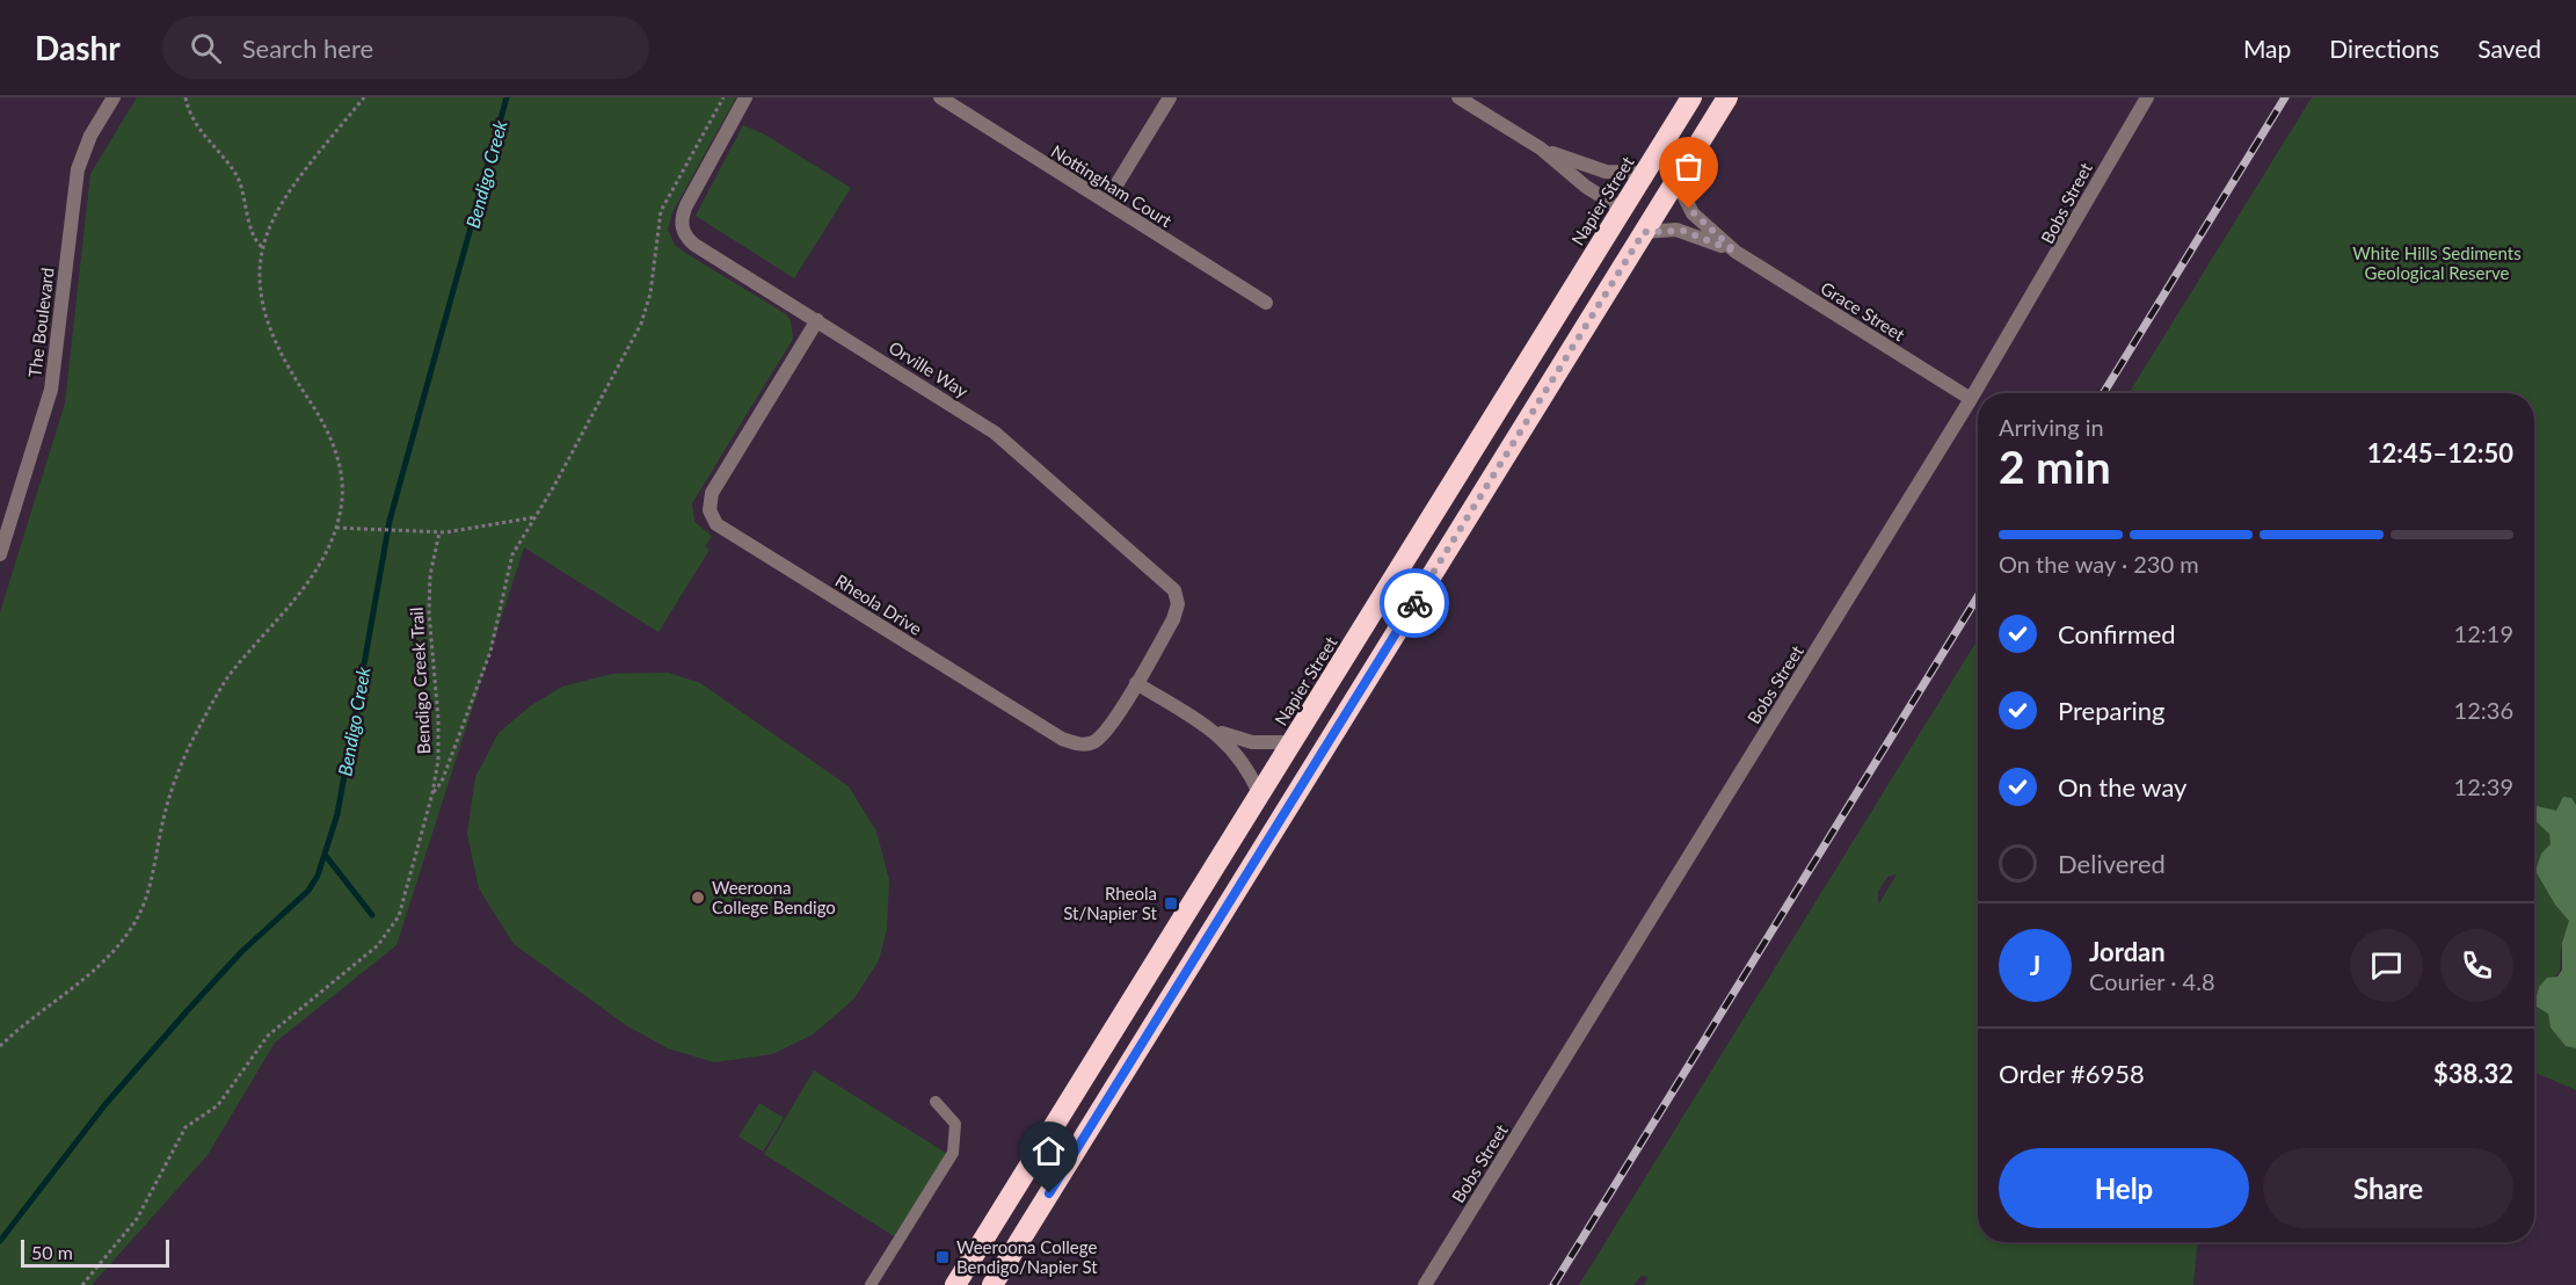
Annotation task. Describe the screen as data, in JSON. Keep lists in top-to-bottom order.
{
  "streets": {
    "highway": ["Napier Street"],
    "street": [
      "Nottingham Court",
      "Bobs Street",
      "Grace Street",
      "The Boulevard",
      "Orville Way",
      "Rheola Drive"
    ],
    "path": ["Bendigo Creek Trail"]
  },
  "crossings": [
    ["Bobs Street", "Grace Street"],
    ["Orville Way", "Rheola Drive"]
  ],
  "water": ["Bendigo Creek"],
  "parks": ["White Hills Sediments Geological Reserve"],
  "places": {
    "other": ["Weeroona College Bendigo"],
    "transit": ["Rheola St/Napier St", "Weeroona College Bendigo/Napier St"]
  },
  "scale_bar": "50 m",
  "page": {
    "header": "Dashr",
    "search": "Search here",
    "nav": ["Map", "Directions", "Saved"],
    "heading": ["2 min", "Arriving in", "12:45–12:50"],
    "panel": [
      "Jordan",
      "Courier · 4.8",
      "Order #6958",
      "$38.32"
    ],
    "bar": "On the way · 230 m",
    "list": [
      ["Confirmed", "12:19"],
      ["Preparing", "12:36"],
      ["On the way", "12:39"],
      "Delivered"
    ],
    "round": "J",
    "buttons": ["Help", "Share"],
    "scale": "50 m"
  }
}
